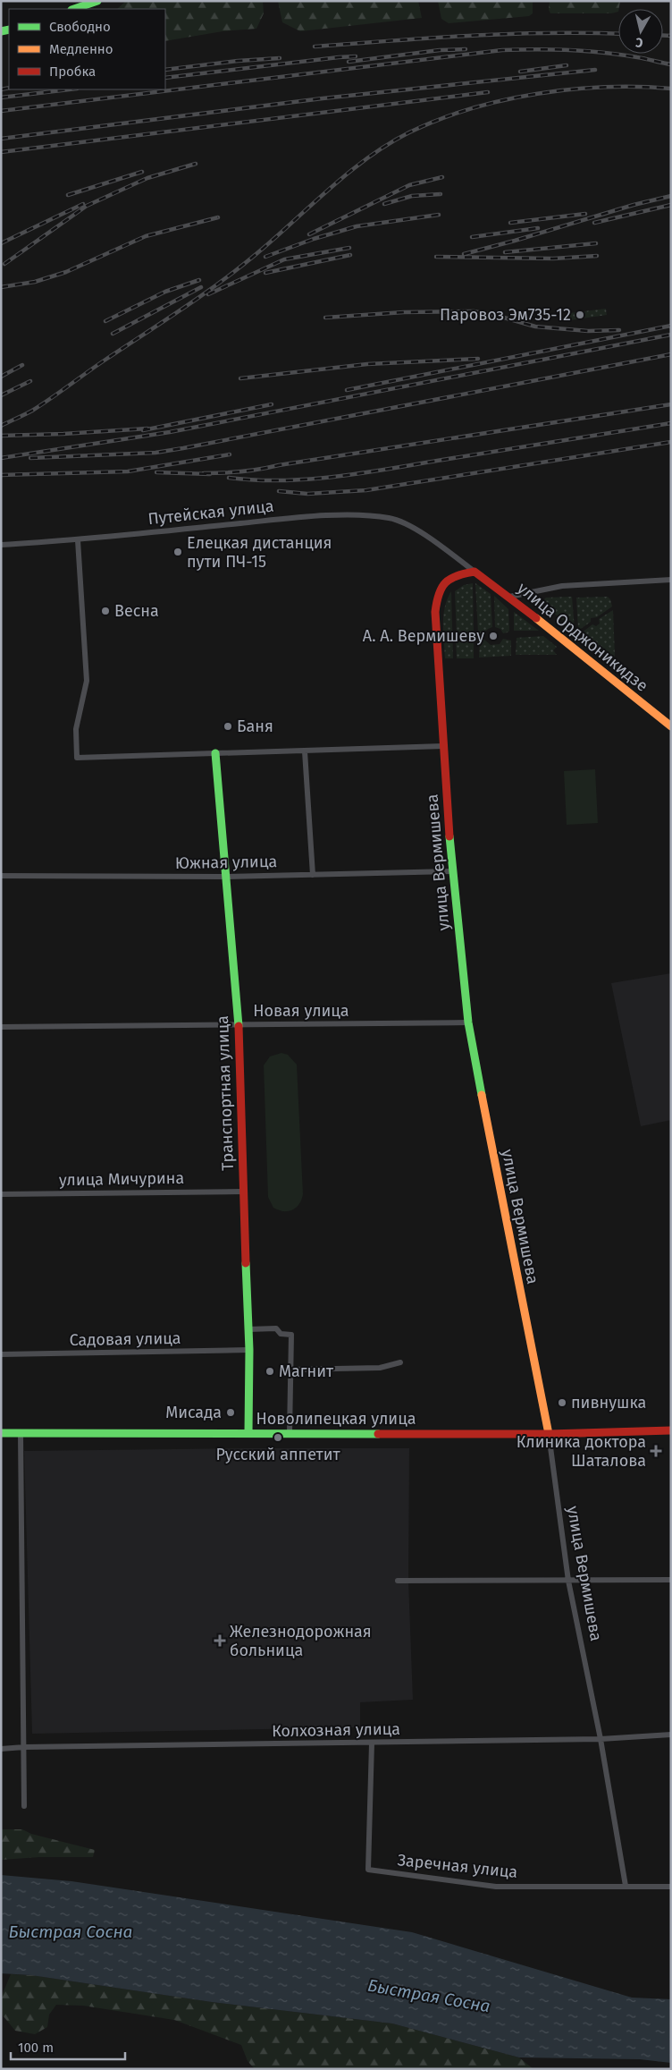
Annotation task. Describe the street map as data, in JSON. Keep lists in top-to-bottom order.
{
  "streets": {
    "street": [
      "Путейская улица",
      "улица Орджоникидзе",
      "Южная улица",
      "улица Вермишева",
      "Новая улица",
      "Транспортная улица",
      "улица Мичурина",
      "Садовая улица",
      "Новолипецкая улица",
      "Колхозная улица",
      "Заречная улица"
    ]
  },
  "crossings": [
    ["Путейская улица", "улица Орджоникидзе"],
    ["Путейская улица", "улица Вермишева"],
    ["улица Орджоникидзе", "улица Вермишева"],
    ["Южная улица", "улица Вермишева"],
    ["Южная улица", "Транспортная улица"],
    ["улица Вермишева", "Новая улица"],
    ["улица Вермишева", "Новолипецкая улица"],
    ["улица Вермишева", "Колхозная улица"],
    ["улица Вермишева", "Заречная улица"],
    ["Новая улица", "Транспортная улица"],
    ["Транспортная улица", "улица Мичурина"],
    ["Транспортная улица", "Садовая улица"],
    ["Транспортная улица", "Новолипецкая улица"],
    ["Колхозная улица", "Заречная улица"]
  ],
  "water": ["Быстрая Сосна"],
  "places": {
    "other": [
      "Паровоз Эм735-12",
      "Елецкая дистанция пути ПЧ-15",
      "Весна",
      "А. А. Вермишеву",
      "Баня",
      "Магнит",
      "пивнушка",
      "Мисада",
      "Русский аппетит"
    ],
    "health": ["Клиника доктора Шаталова", "Железнодорожная больница"]
  },
  "legend": ["Свободно", "Медленно", "Пробка"],
  "scale_bar": "100 m",
  "north": "bottom"
}
